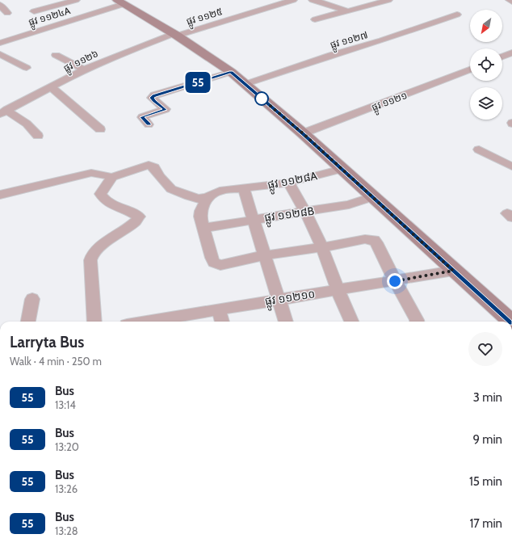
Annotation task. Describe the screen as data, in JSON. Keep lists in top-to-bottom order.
{
  "streets": {
    "street": [
      "ផ្លូវ ១១២៤A",
      "ផ្លូវ ១១២៥",
      "ផ្លូវ ១១២៧",
      "ផ្លូវ ១១២៦",
      "ផ្លូវ ១១២១",
      "ផ្លូវ ១១២៨A",
      "ផ្លូវ ១១២៨B",
      "ផ្លូវ ១១២១០"
    ]
  },
  "crossings": [
    ["ផ្លូវ ១១២៥", "ផ្លូវ ១១២៦"]
  ],
  "lines": ["bus line 55"],
  "north": "bottom left",
  "page": {
    "on_map": "55",
    "heading": ["Larryta Bus", "Walk · 4 min · 250 m"],
    "list": [
      {
        "mark": "55",
        "name": "Bus",
        "note": "13:14",
        "value": "3 min"
      },
      {
        "mark": "55",
        "name": "Bus",
        "note": "13:20",
        "value": "9 min"
      },
      {
        "mark": "55",
        "name": "Bus",
        "note": "13:26",
        "value": "15 min"
      },
      {
        "mark": "55",
        "name": "Bus",
        "note": "13:28",
        "value": "17 min"
      }
    ]
  }
}
